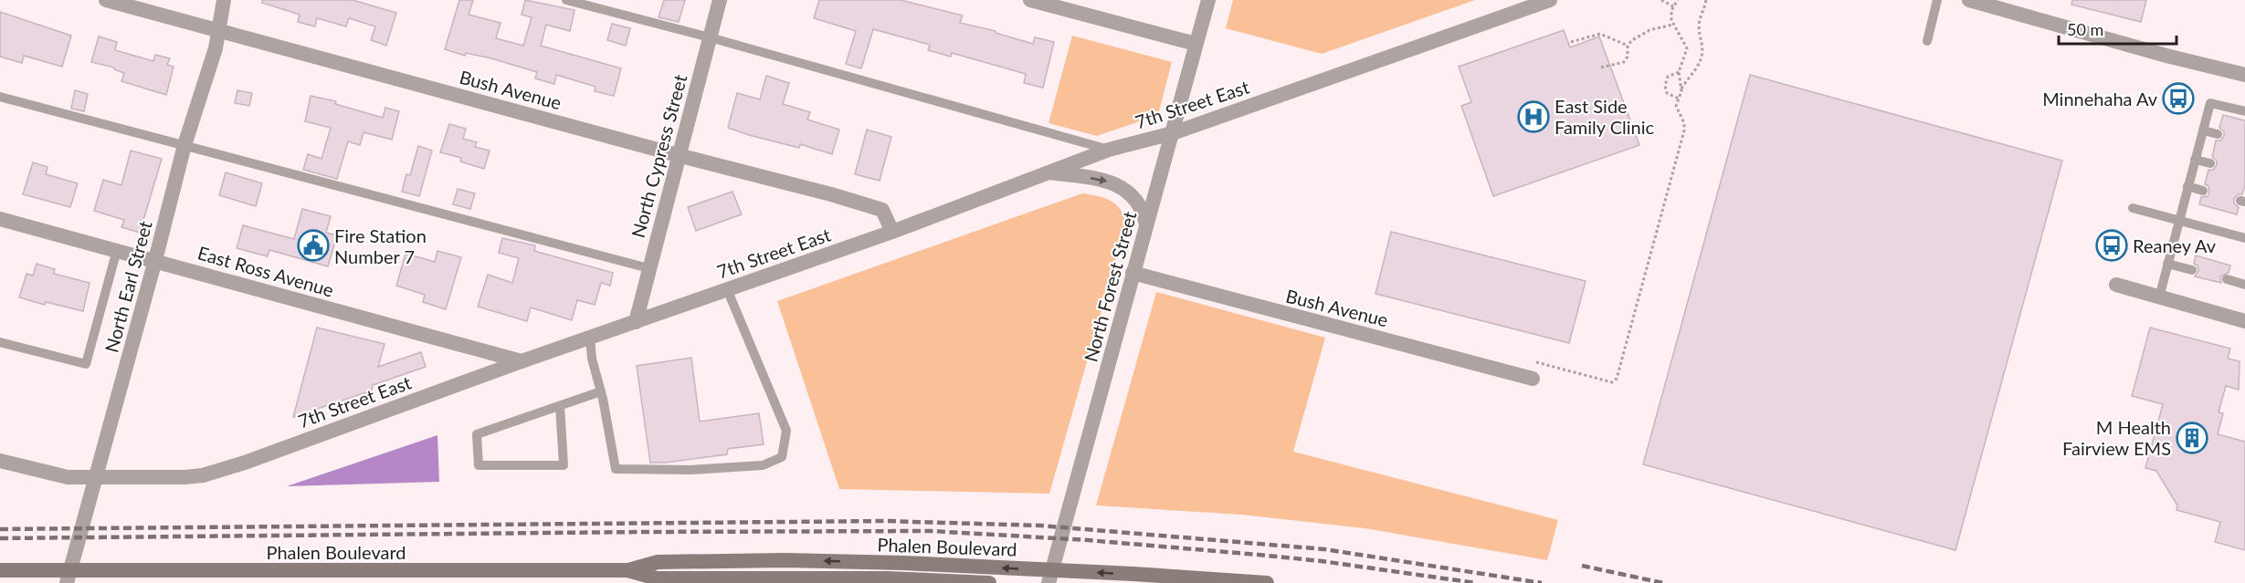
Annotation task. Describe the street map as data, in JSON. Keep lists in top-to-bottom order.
{
  "streets": {
    "main road": ["Phalen Boulevard"],
    "street": [
      "Bush Avenue",
      "7th Street East",
      "North Cypress Street",
      "East Ross Avenue",
      "North Earl Street",
      "North Forest Street"
    ]
  },
  "crossings": [
    ["Bush Avenue", "7th Street East"],
    ["Bush Avenue", "North Cypress Street"],
    ["Bush Avenue", "North Earl Street"],
    ["Bush Avenue", "North Forest Street"],
    ["7th Street East", "North Cypress Street"],
    ["7th Street East", "East Ross Avenue"],
    ["7th Street East", "North Forest Street"],
    ["East Ross Avenue", "North Earl Street"]
  ],
  "places": {
    "bus stop": ["Minnehaha Av", "Reaney Av"],
    "hospital": ["East Side Family Clinic"],
    "public building": ["Fire Station Number 7"],
    "building": ["M Health Fairview EMS"]
  },
  "scale_bar": "50 m"
}
